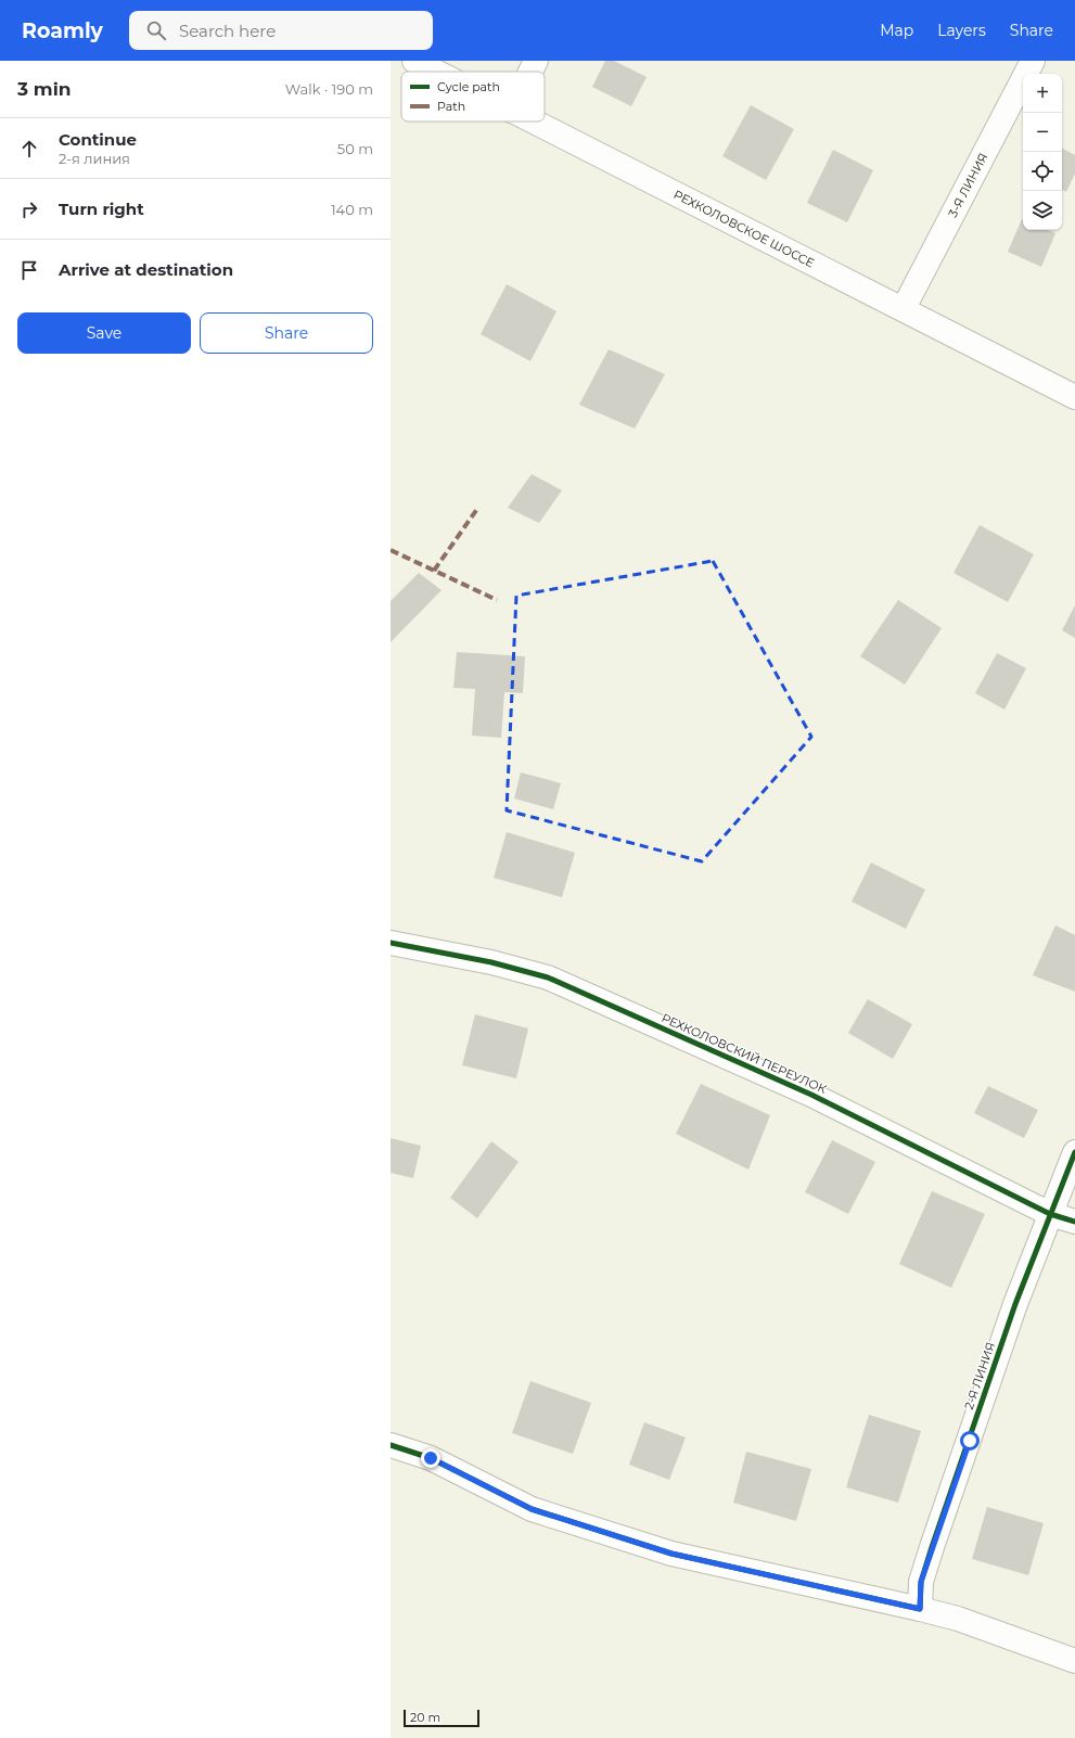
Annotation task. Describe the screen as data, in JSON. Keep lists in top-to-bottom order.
{
  "streets": {
    "street": [
      "3-Я ЛИНИЯ",
      "РЕХКОЛОВСКОЕ ШОССЕ",
      "РЕХКОЛОВСКИЙ ПЕРЕУЛОК",
      "2-Я ЛИНИЯ"
    ]
  },
  "crossings": [
    ["3-Я ЛИНИЯ", "РЕХКОЛОВСКОЕ ШОССЕ"],
    ["РЕХКОЛОВСКИЙ ПЕРЕУЛОК", "2-Я ЛИНИЯ"]
  ],
  "legend": ["Cycle path", "Path"],
  "scale_bar": "20 m",
  "page": {
    "header": "Roamly",
    "search": "Search here",
    "nav": ["Map", "Layers", "Share"],
    "heading": ["3 min", "Walk · 190 m"],
    "map_buttons": ["+", "−"],
    "list": [
      ["Continue", "2-я линия", "50 m"],
      ["Turn right", "140 m"],
      "Arrive at destination"
    ],
    "buttons": ["Save", "Share"],
    "scale": "20 m"
  }
}
